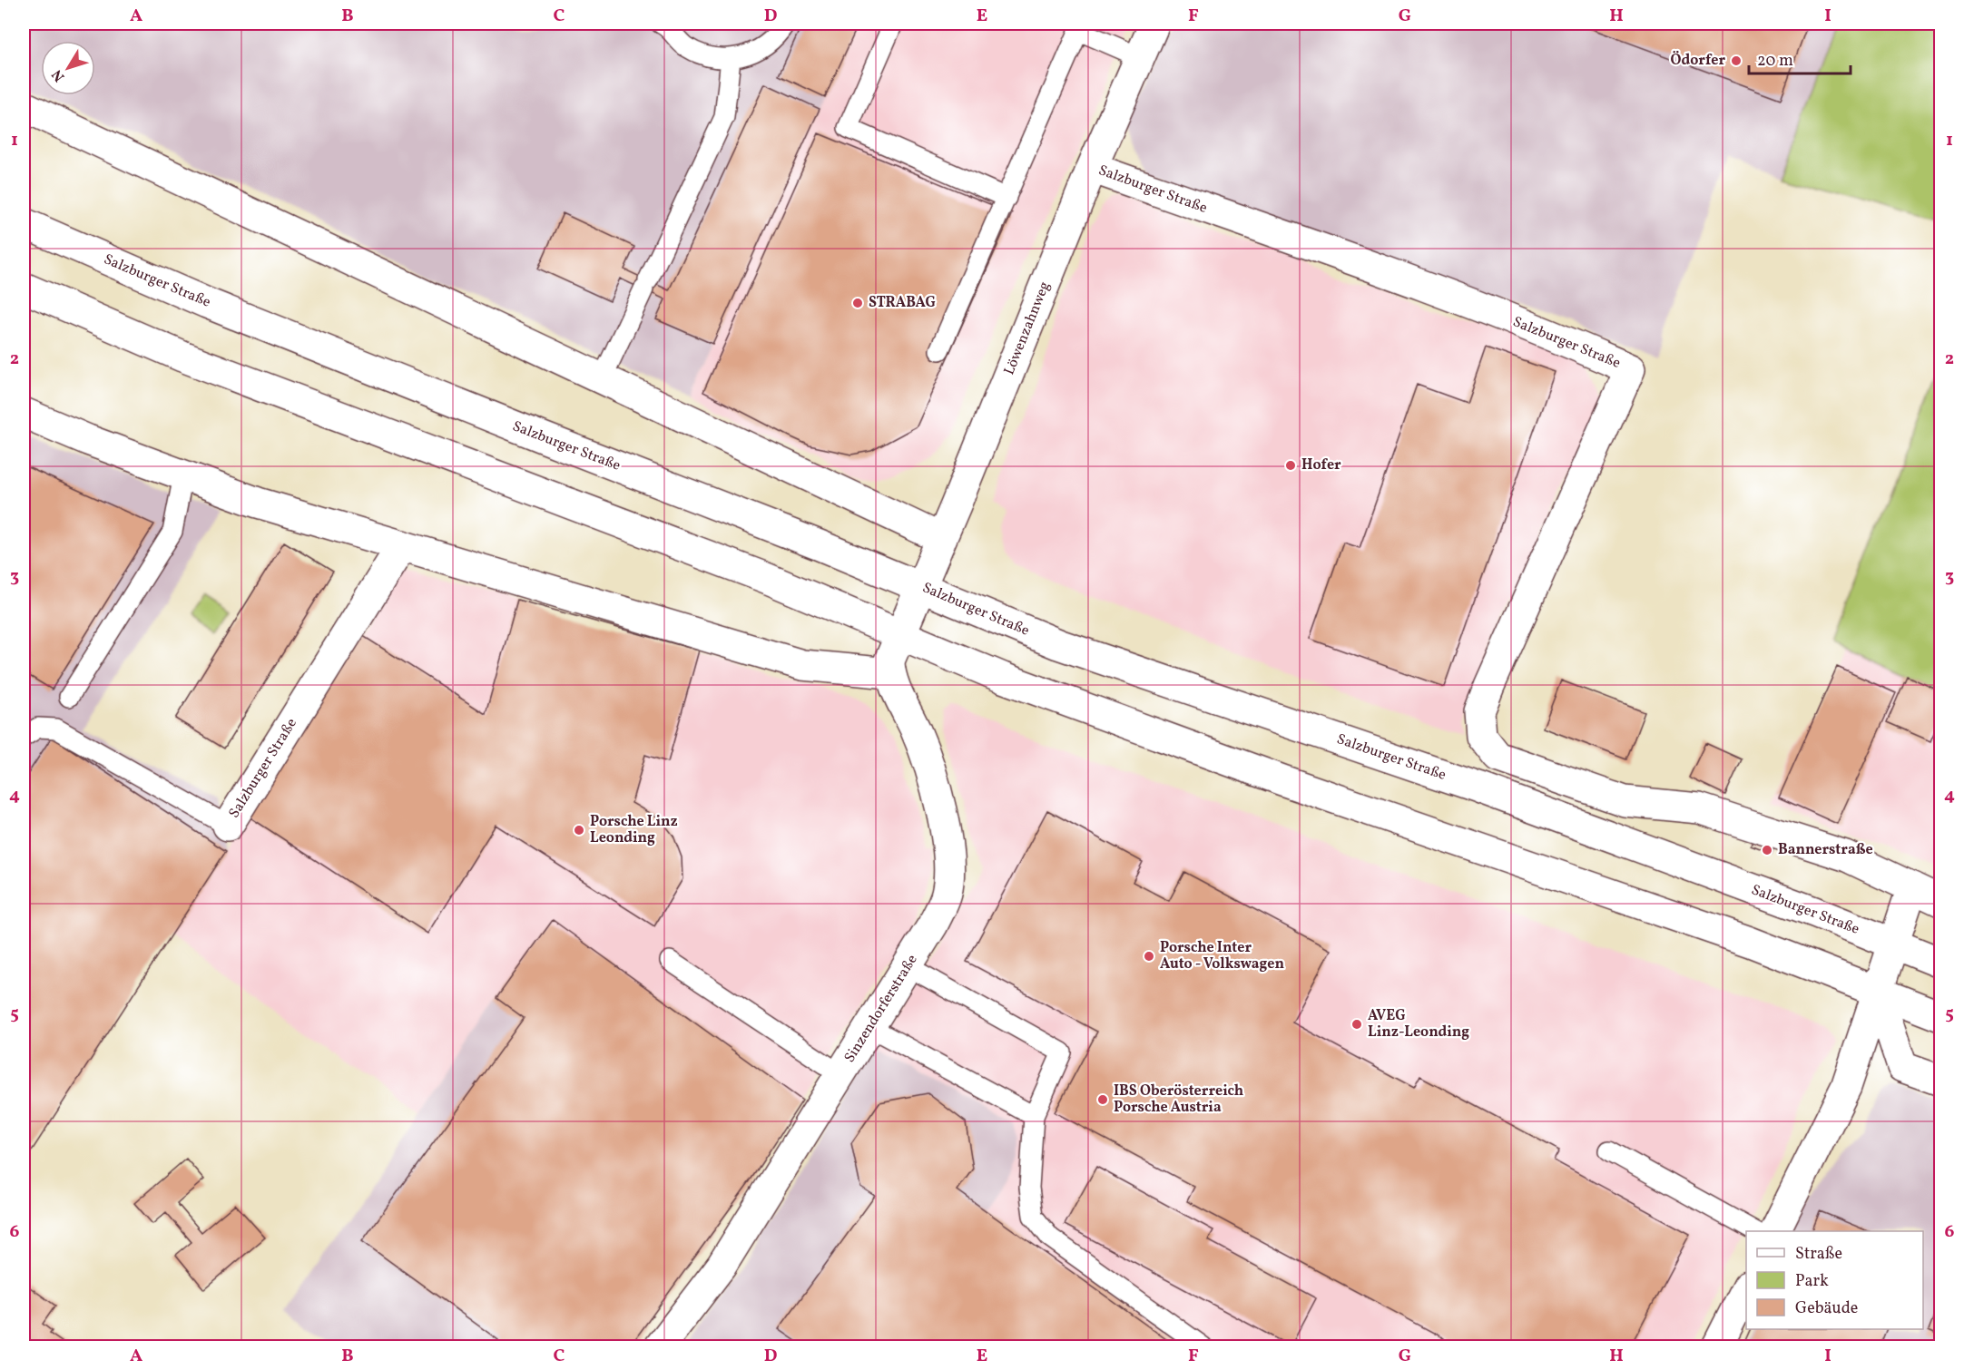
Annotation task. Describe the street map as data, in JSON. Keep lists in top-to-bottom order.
{
  "streets": {
    "street": ["Salzburger Straße", "Löwenzahnweg", "Sinzendorferstraße"]
  },
  "crossings": [
    ["Salzburger Straße", "Löwenzahnweg"]
  ],
  "places": [
    "Ödorfer",
    "STRABAG",
    "Hofer",
    "Porsche Linz Leonding",
    "Bannerstraße",
    "Porsche Inter Auto - Volkswagen",
    "AVEG Linz-Leonding",
    "IBS Oberösterreich Porsche Austria"
  ],
  "legend": ["Straße", "Park", "Gebäude"],
  "scale_bar": "20 m",
  "north": "bottom left",
  "grid": {
    "columns": [
      "A",
      "B",
      "C",
      "D",
      "E",
      "F",
      "G",
      "H",
      "I"
    ],
    "rows": [
      "1",
      "2",
      "3",
      "4",
      "5",
      "6"
    ]
  }
}
